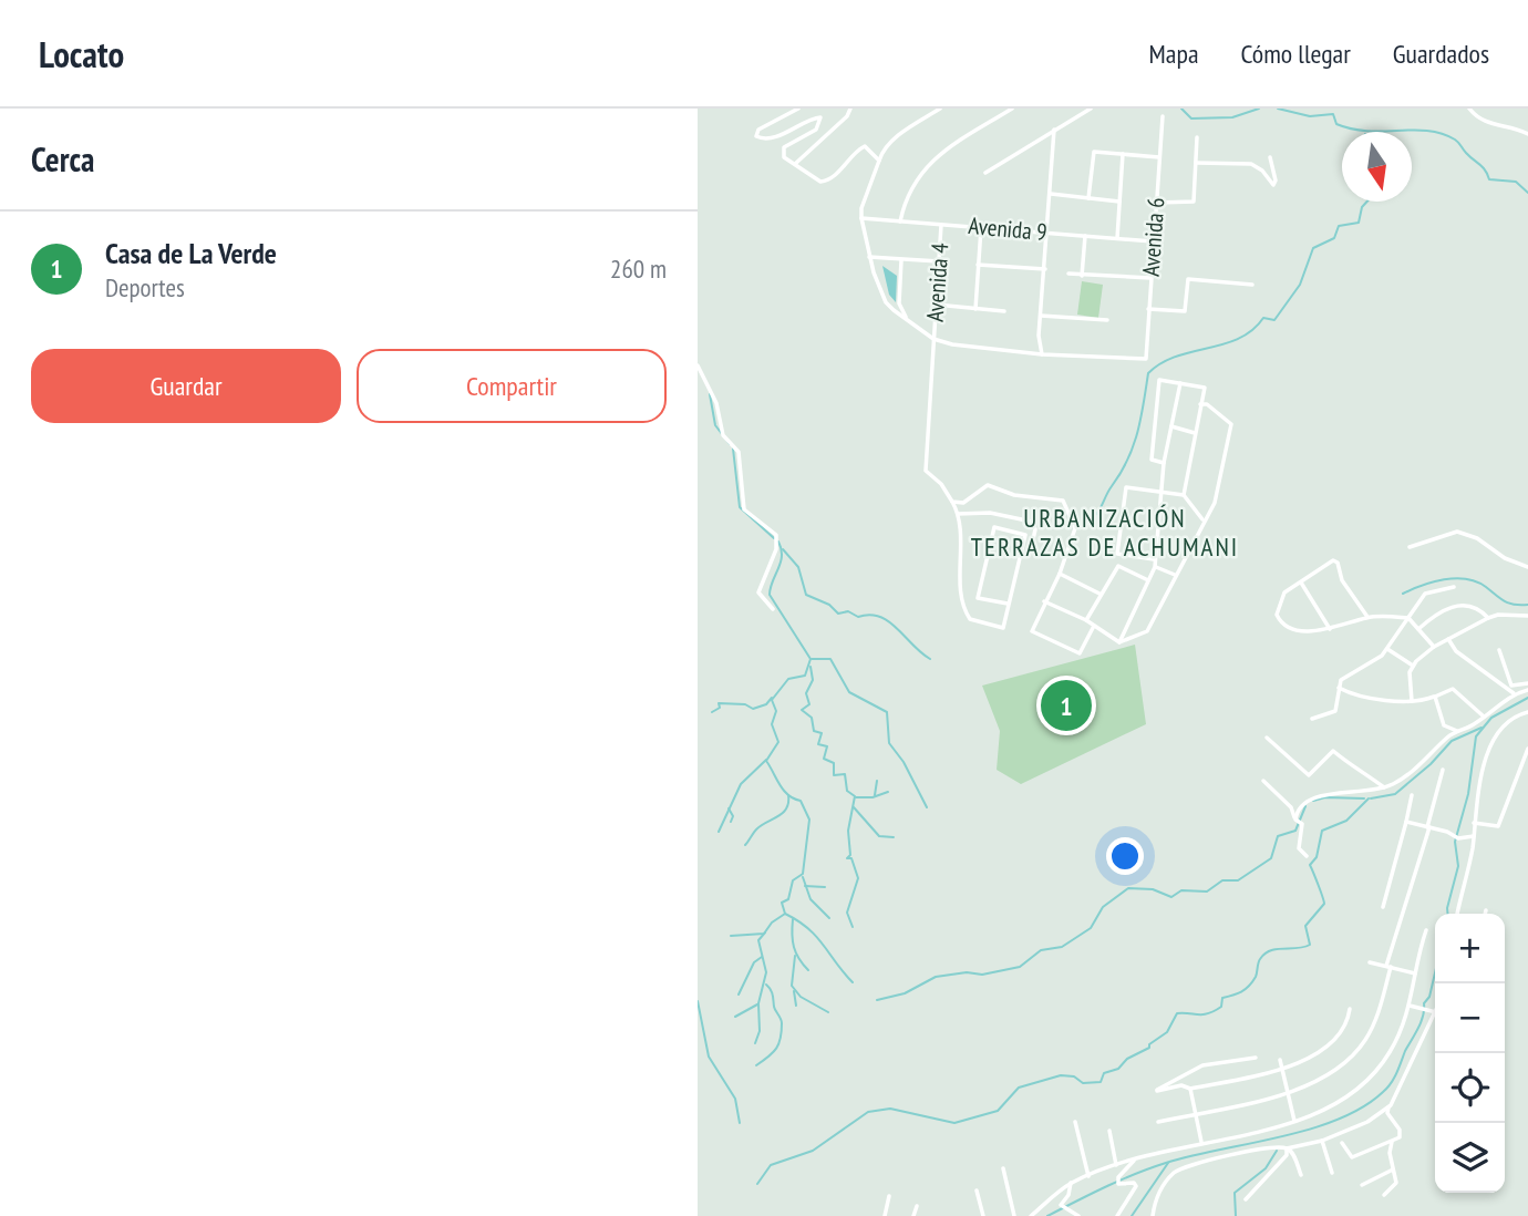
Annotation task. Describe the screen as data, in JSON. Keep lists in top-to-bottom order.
{
  "streets": {
    "street": ["Avenida 9", "Avenida 6", "Avenida 4"]
  },
  "crossings": [
    ["Avenida 9", "Avenida 6"],
    ["Avenida 9", "Avenida 4"]
  ],
  "districts": ["URBANIZACIÓN TERRAZAS DE ACHUMANI"],
  "north": "bottom",
  "page": {
    "header": "Locato",
    "nav": ["Mapa", "Cómo llegar", "Guardados"],
    "heading": "Cerca",
    "list": [
      {
        "mark": "1",
        "name": "Casa de La Verde",
        "note": "Deportes",
        "value": "260 m"
      }
    ],
    "buttons": ["Guardar", "Compartir"],
    "pins": "1",
    "map_buttons": ["+", "−"]
  }
}
